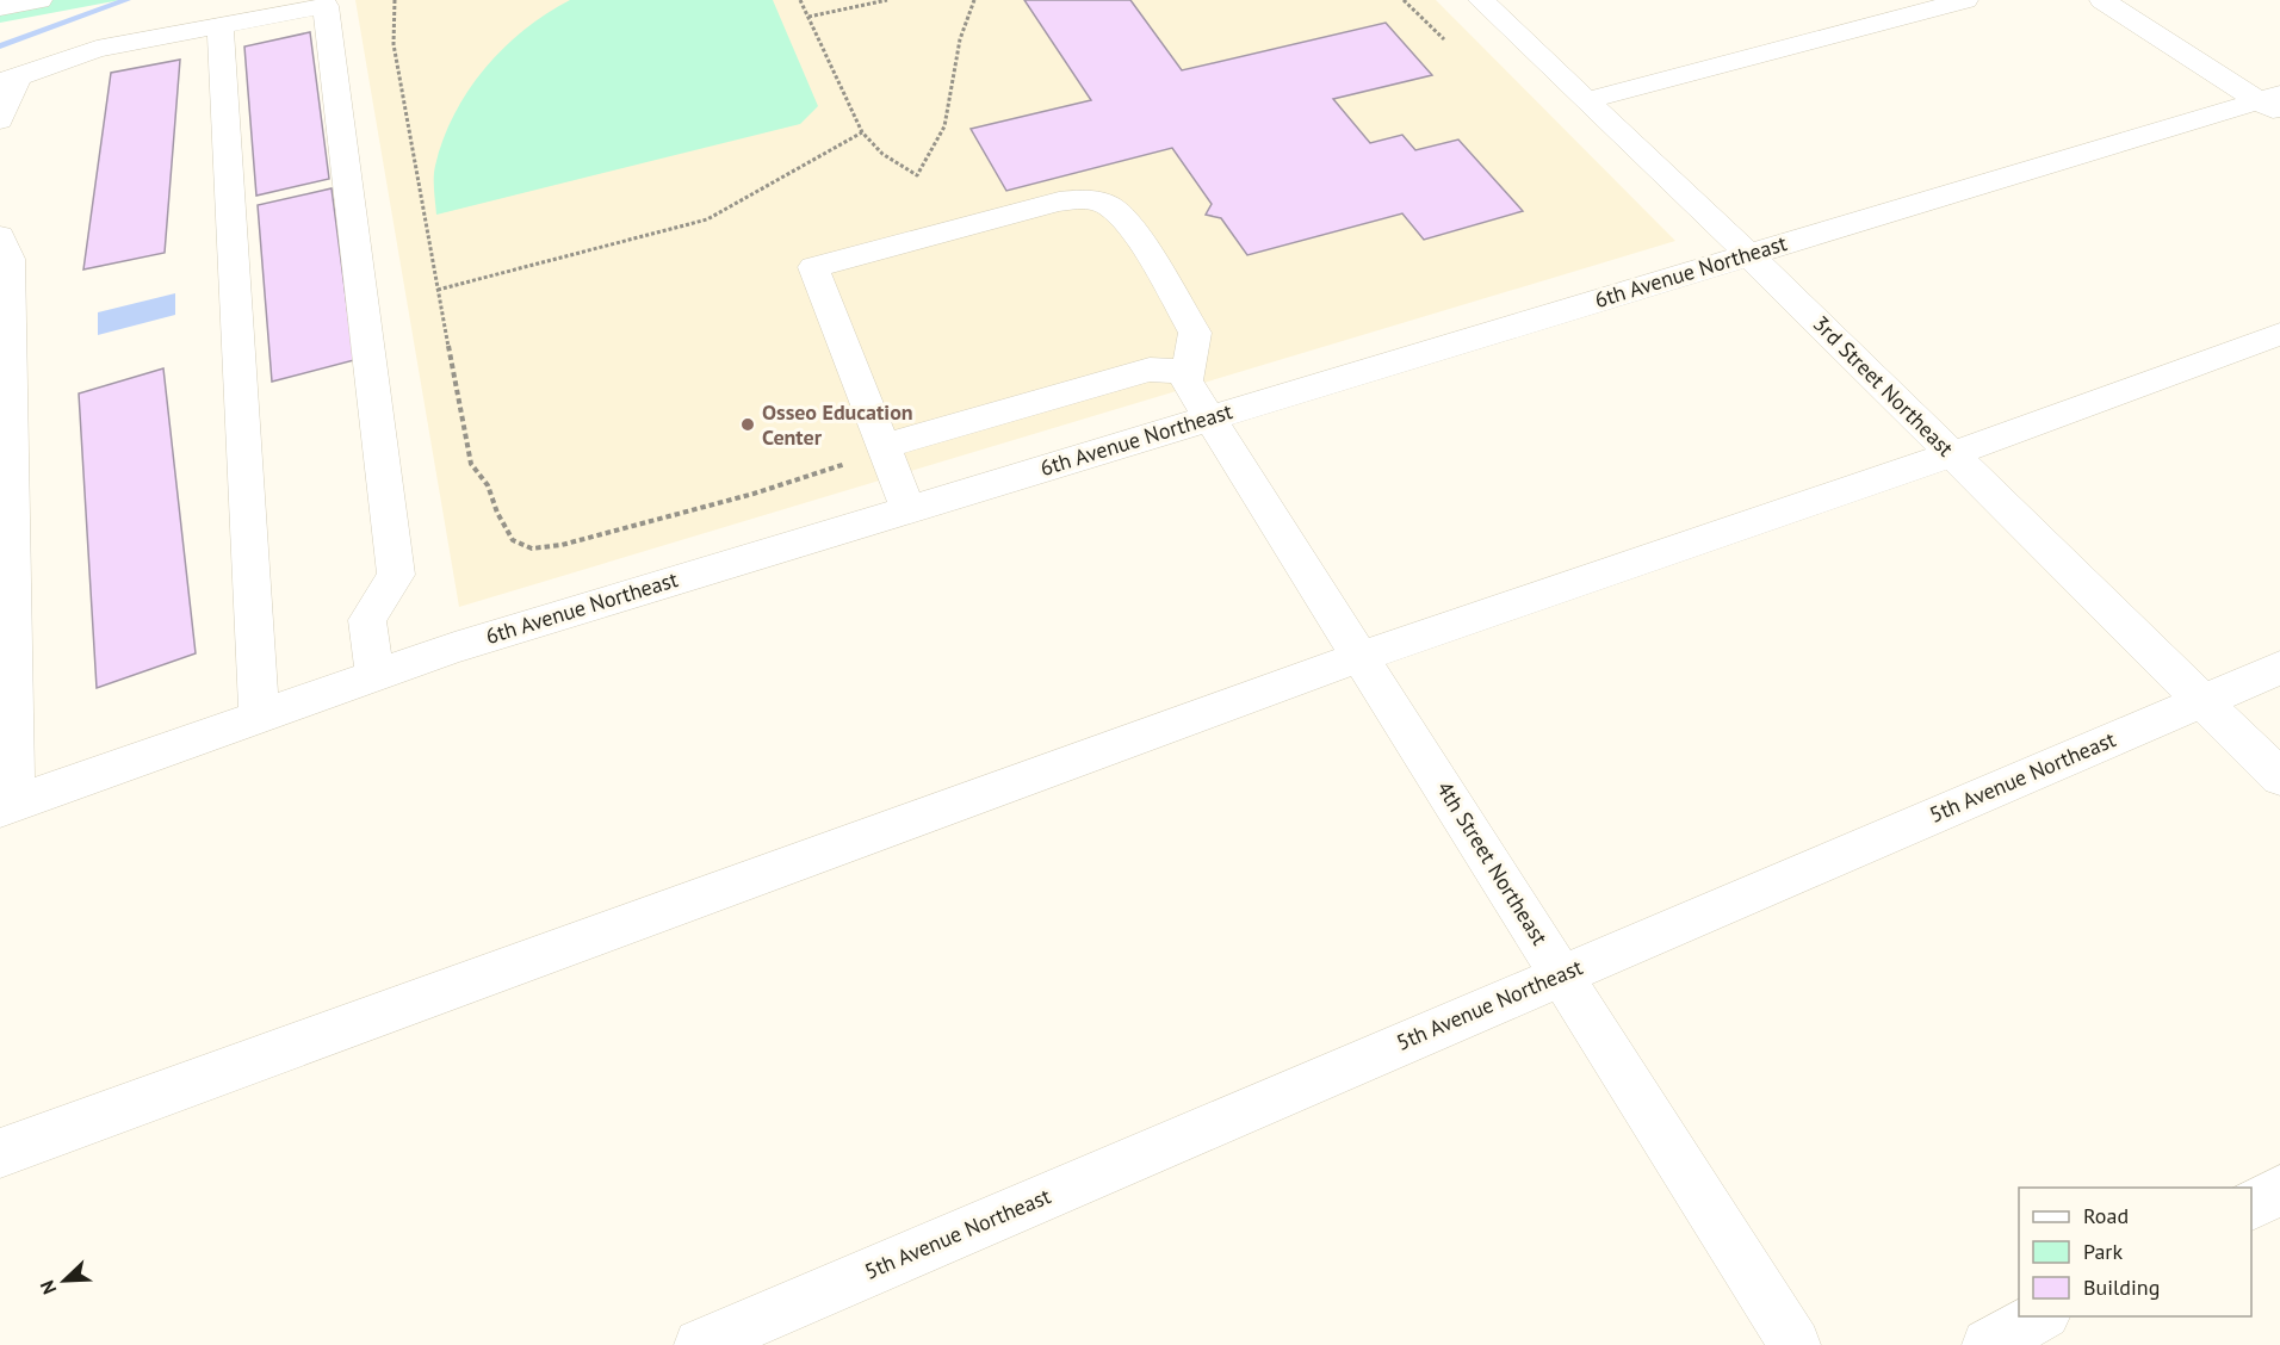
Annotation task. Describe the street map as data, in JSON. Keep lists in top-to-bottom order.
{
  "streets": {
    "street": [
      "6th Avenue Northeast",
      "3rd Street Northeast",
      "5th Avenue Northeast",
      "4th Street Northeast"
    ]
  },
  "crossings": [
    ["6th Avenue Northeast", "3rd Street Northeast"],
    ["6th Avenue Northeast", "4th Street Northeast"],
    ["3rd Street Northeast", "5th Avenue Northeast"],
    ["5th Avenue Northeast", "4th Street Northeast"]
  ],
  "places": ["Osseo Education Center"],
  "legend": ["Road", "Park", "Building"],
  "north": "bottom left"
}
